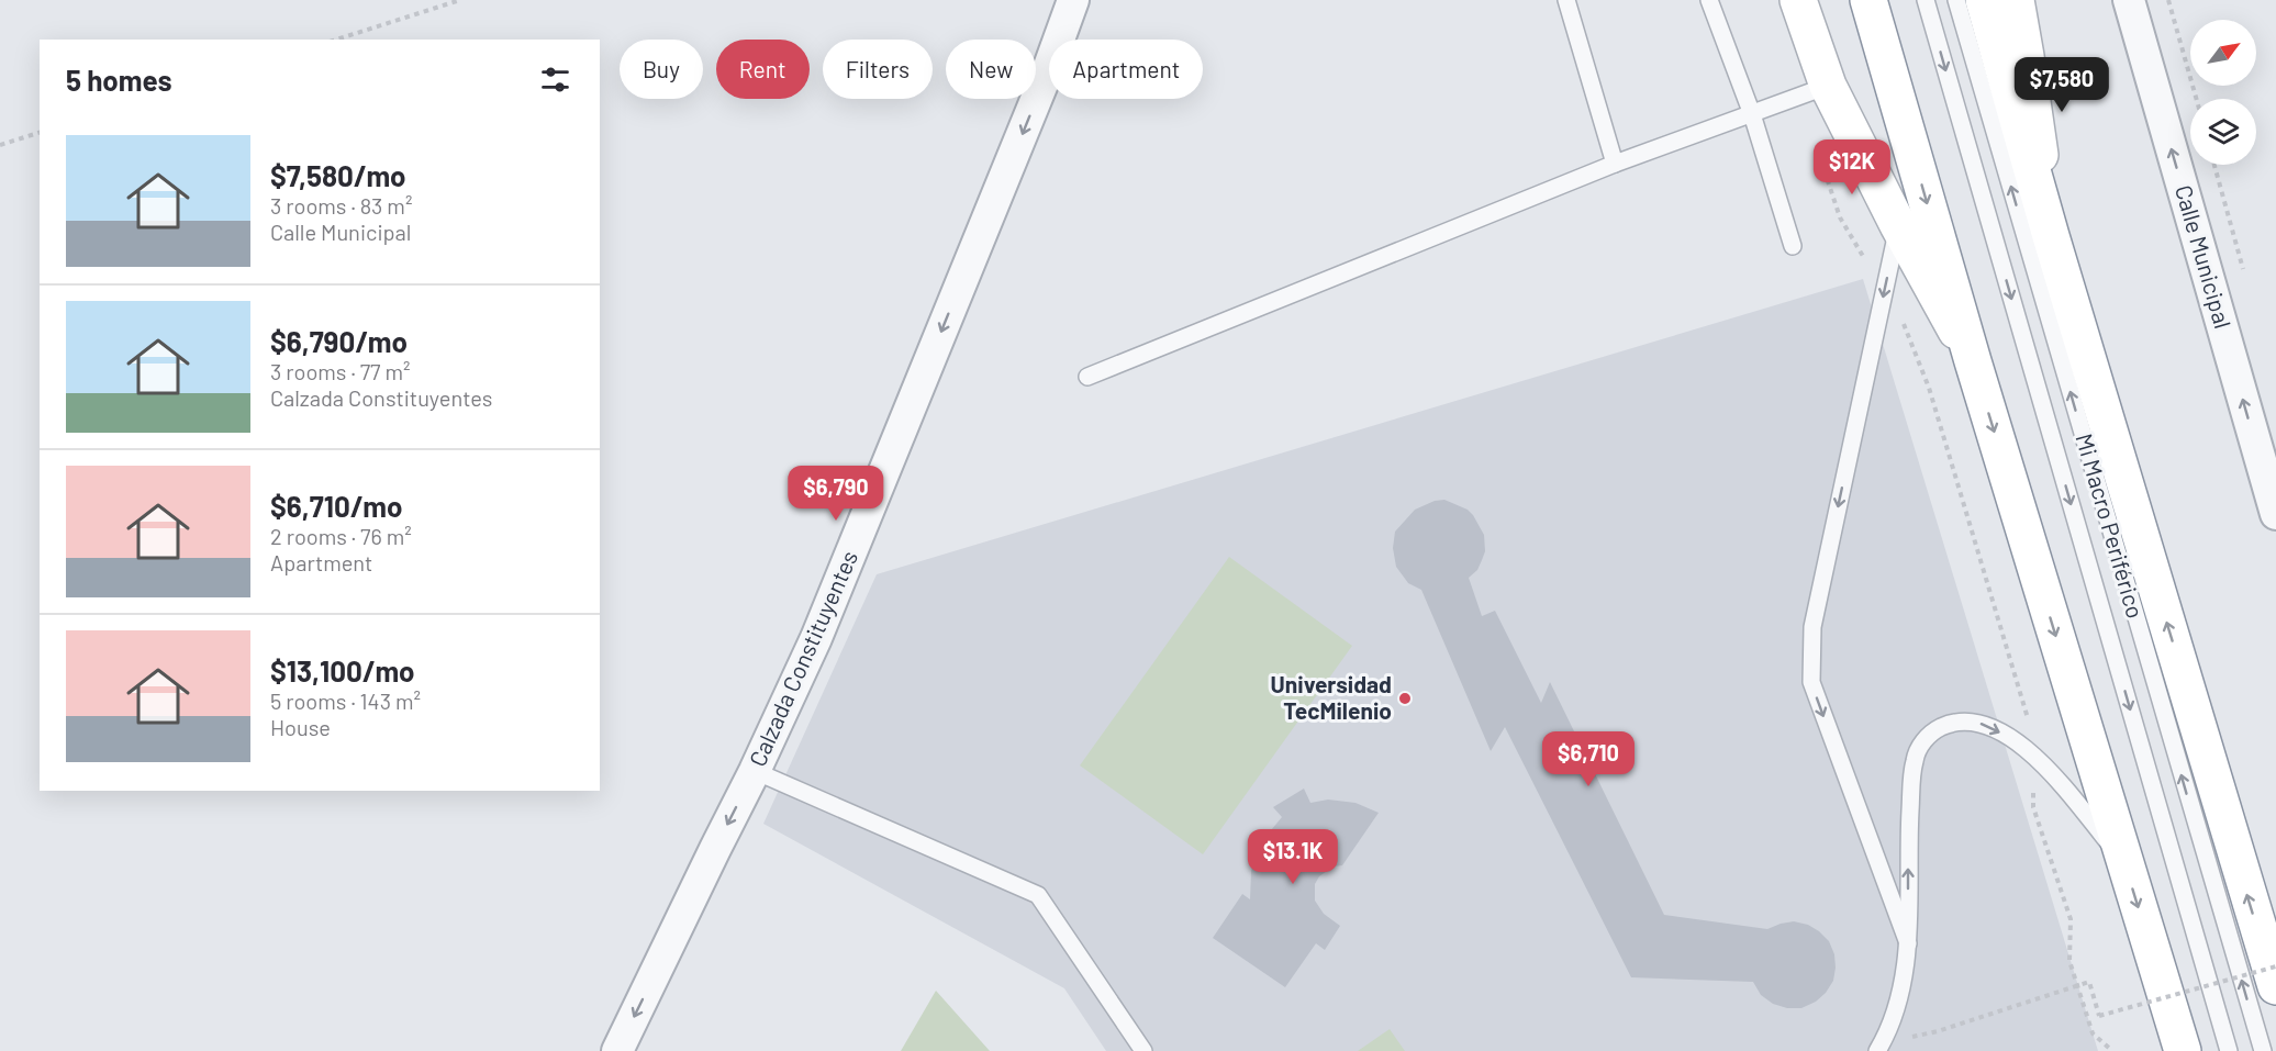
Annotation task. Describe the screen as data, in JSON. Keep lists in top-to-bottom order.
{
  "streets": {
    "street": ["Calle Municipal", "Calzada Constituyentes"],
    "lane": ["Mi Macro Periférico"]
  },
  "one_way": ["Calle Municipal", "Calzada Constituyentes"],
  "places": ["Universidad TecMilenio"],
  "north": "top right",
  "page": {
    "chip": [
      "Buy",
      "Rent",
      "Filters",
      "New",
      "Apartment"
    ],
    "heading": "5 homes",
    "price": [
      "$7,580",
      "$12K",
      "$6,790",
      "$6,710",
      "$13.1K"
    ],
    "list": [
      {
        "name": "$7,580/mo",
        "note": "3 rooms · 83 m² · Calle Municipal"
      },
      {
        "name": "$6,790/mo",
        "note": "3 rooms · 77 m² · Calzada Constituyentes"
      },
      {
        "name": "$6,710/mo",
        "note": "2 rooms · 76 m² · Apartment"
      },
      {
        "name": "$13,100/mo",
        "note": "5 rooms · 143 m² · House"
      }
    ]
  }
}
